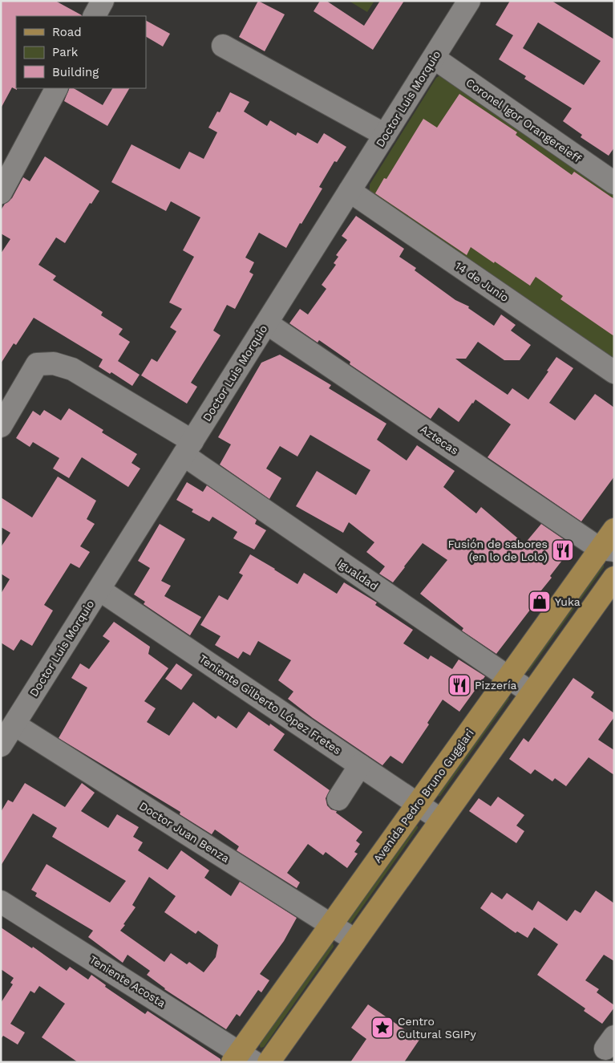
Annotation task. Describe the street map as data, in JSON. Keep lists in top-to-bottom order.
{
  "streets": {
    "main road": ["Avenida Pedro Bruno Guggiari"],
    "street": [
      "Doctor Luis Morquio",
      "Coronel Igor Orangereieff",
      "14 de Junio",
      "Aztecas",
      "Igualdad",
      "Teniente Gilberto López Fretes",
      "Doctor Juan Benza",
      "Teniente Acosta"
    ]
  },
  "crossings": [
    ["Doctor Luis Morquio", "Coronel Igor Orangereieff"],
    ["Doctor Luis Morquio", "14 de Junio"],
    ["Doctor Luis Morquio", "Aztecas"],
    ["Doctor Luis Morquio", "Igualdad"],
    ["Doctor Luis Morquio", "Teniente Gilberto López Fretes"],
    ["Doctor Luis Morquio", "Doctor Juan Benza"],
    ["Aztecas", "Avenida Pedro Bruno Guggiari"],
    ["Igualdad", "Avenida Pedro Bruno Guggiari"],
    ["Teniente Gilberto López Fretes", "Avenida Pedro Bruno Guggiari"],
    ["Avenida Pedro Bruno Guggiari", "Doctor Juan Benza"],
    ["Avenida Pedro Bruno Guggiari", "Teniente Acosta"]
  ],
  "places": {
    "restaurant": ["Fusión de sabores (en lo de Lolo)", "Pizzería"],
    "shop": ["Yuka"],
    "place": ["Centro Cultural SGIPy"]
  },
  "legend": ["Road", "Park", "Building"]
}
